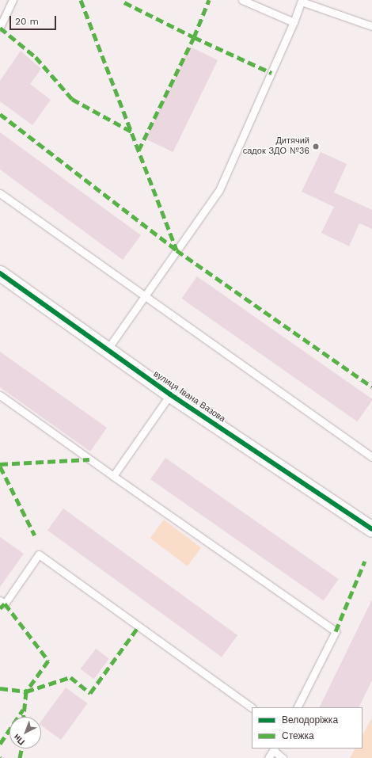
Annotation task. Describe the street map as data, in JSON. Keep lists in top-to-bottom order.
{
  "streets": {
    "street": ["вулиця Івана Вазова"]
  },
  "places": ["Дитячий садок ЗДО №36"],
  "legend": ["Велодоріжка", "Стежка"],
  "scale_bar": "20 m",
  "north": "bottom left"
}
